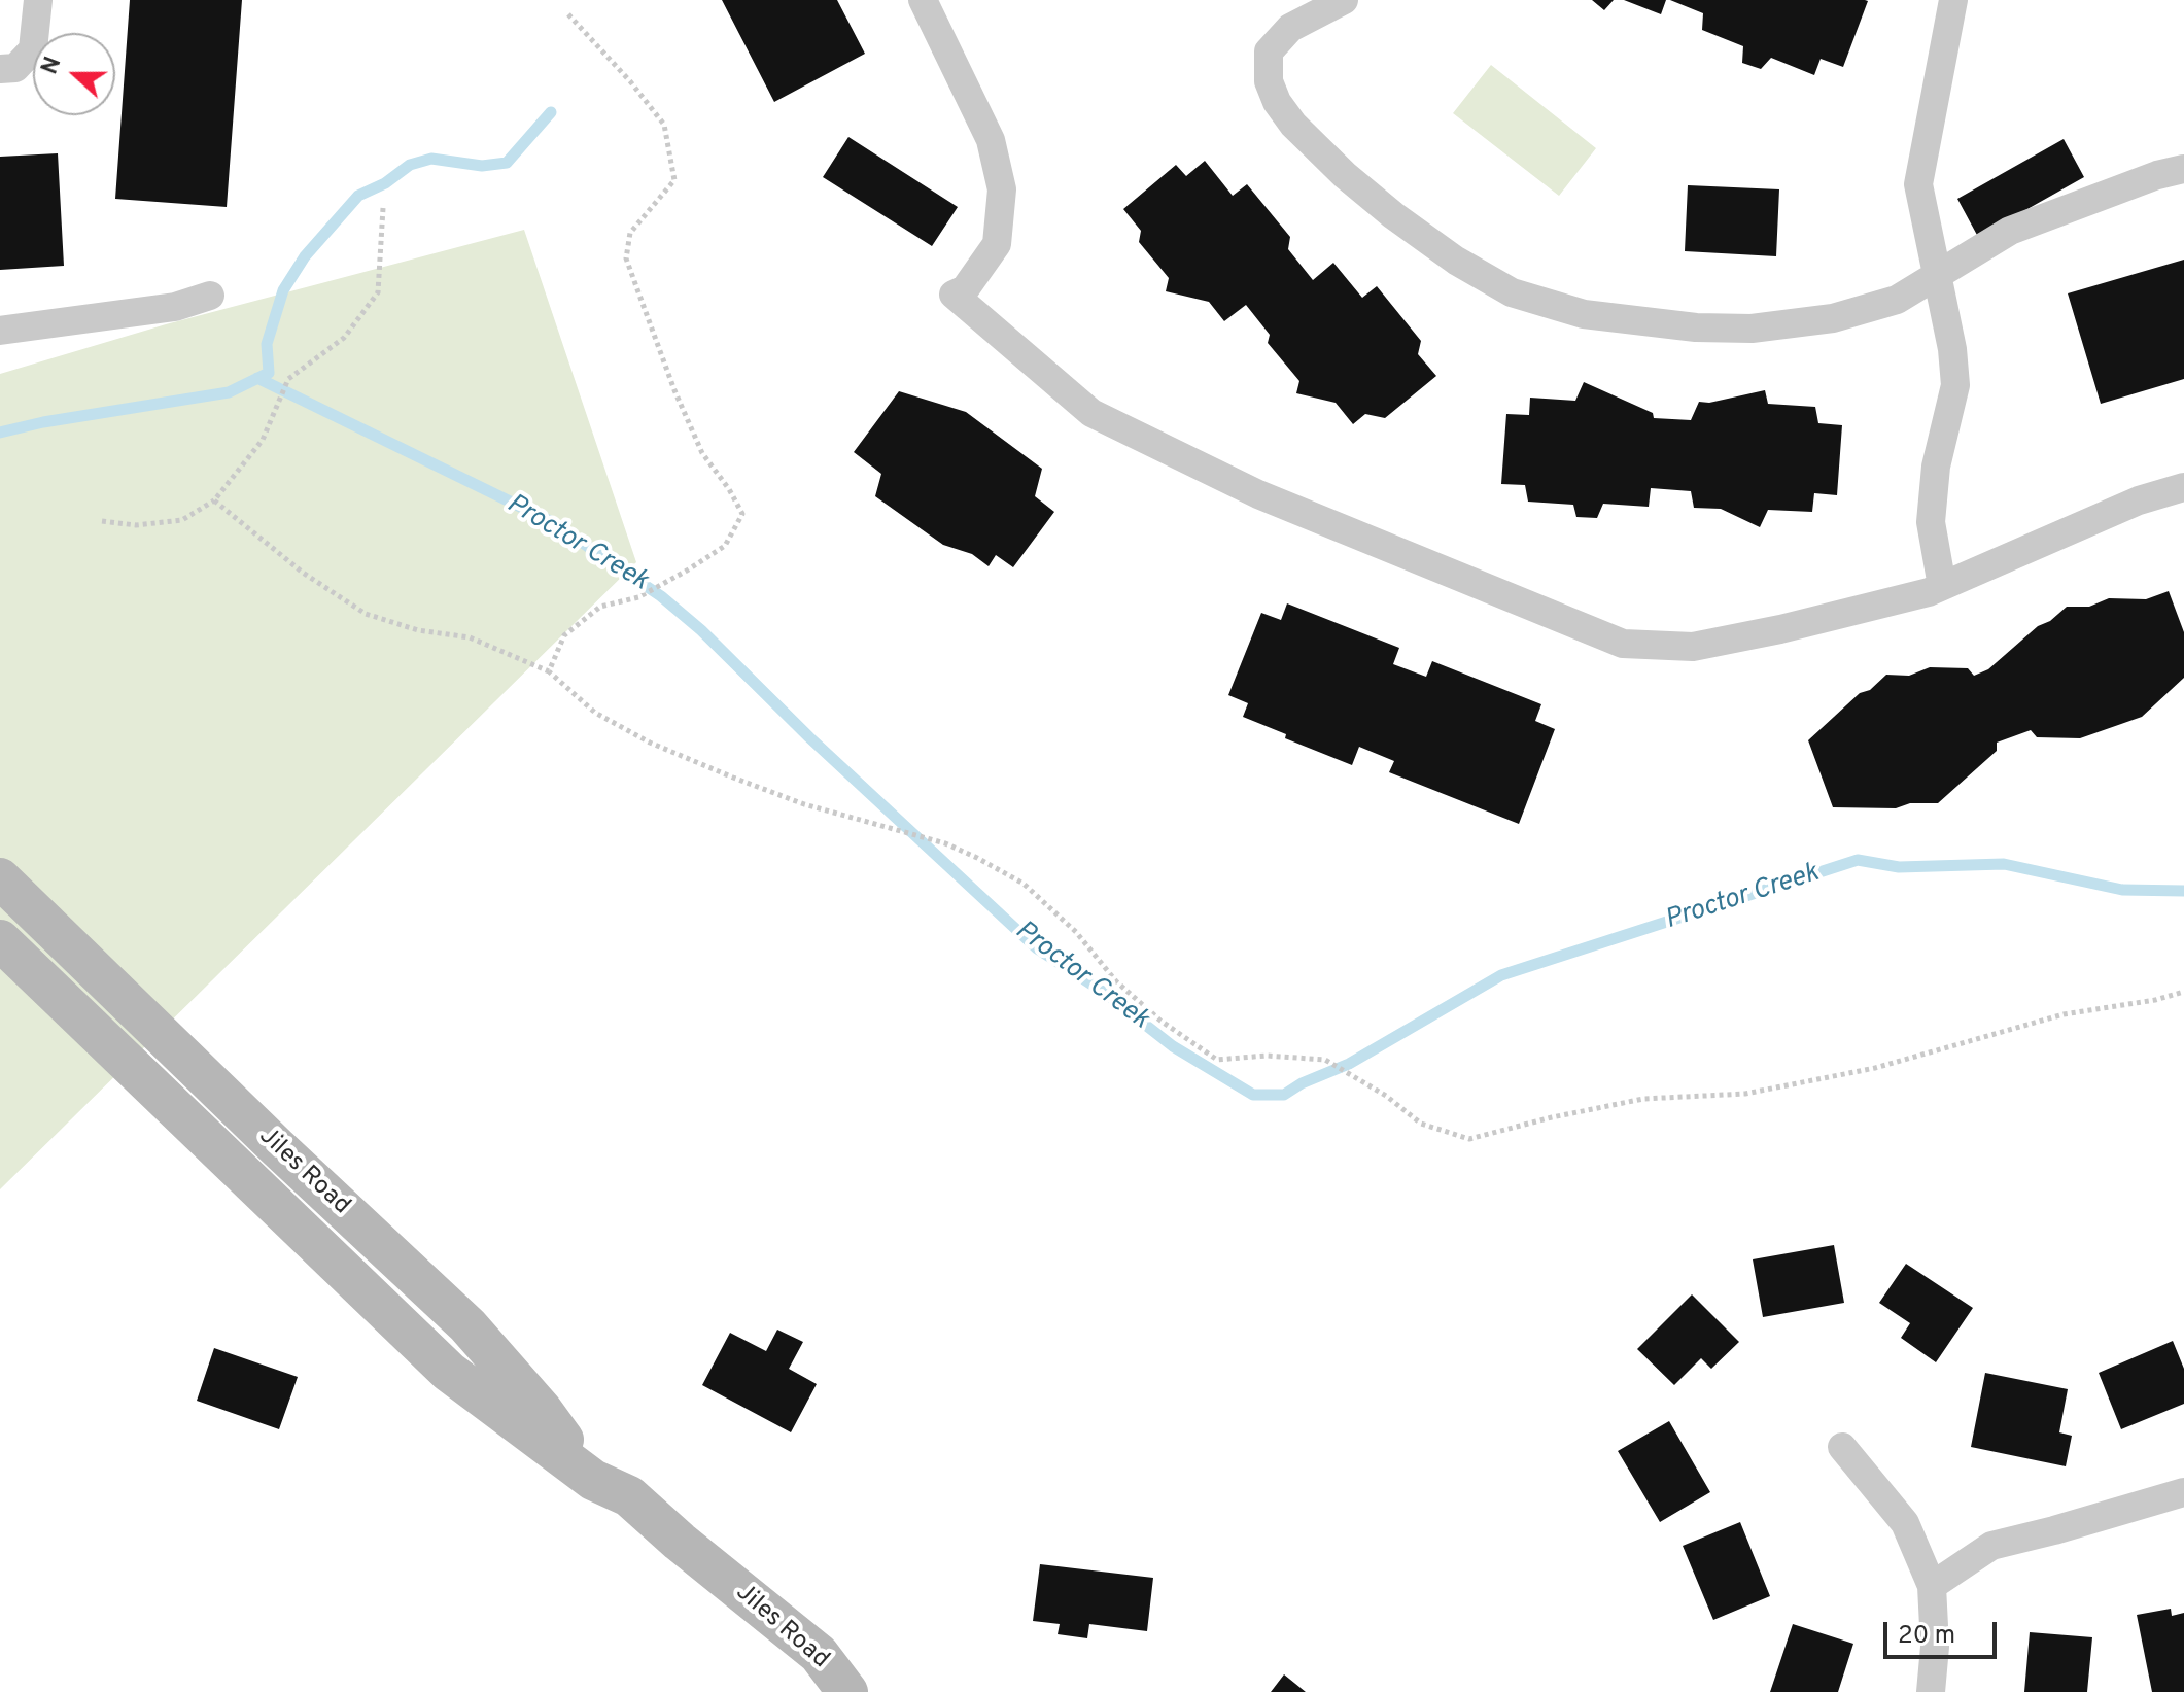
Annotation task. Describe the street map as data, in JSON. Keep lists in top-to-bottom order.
{
  "streets": {
    "street": ["Jiles Road"]
  },
  "water": ["Proctor Creek"],
  "scale_bar": "20 m",
  "north": "left"
}
